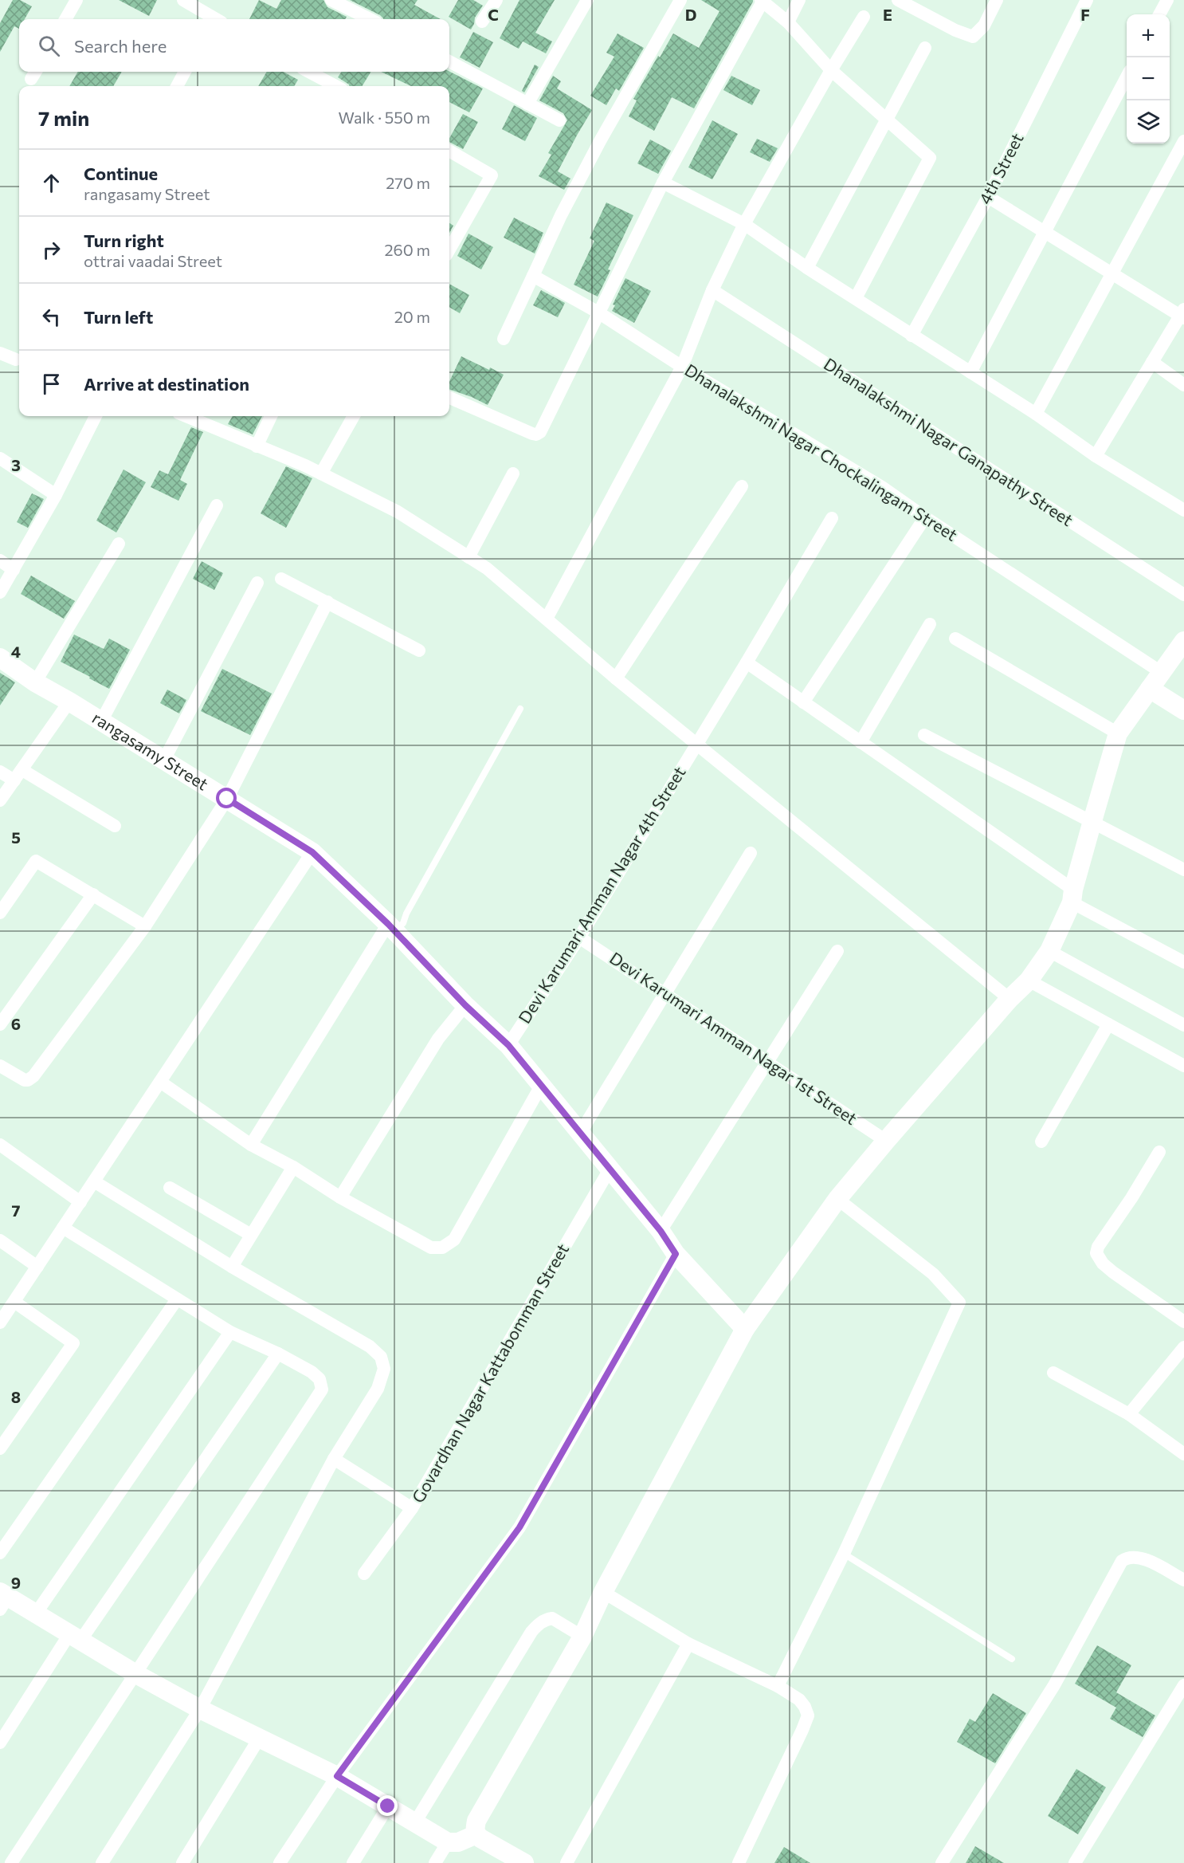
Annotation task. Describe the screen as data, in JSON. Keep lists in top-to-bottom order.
{
  "streets": {
    "street": [
      "4th Street",
      "Dhanalakshmi Nagar Ganapathy Street",
      "Dhanalakshmi Nagar Chockalingam Street",
      "rangasamy Street",
      "Devi Karumari Amman Nagar 4th Street",
      "Devi Karumari Amman Nagar 1st Street",
      "Govardhan Nagar Kattabomman Street"
    ]
  },
  "crossings": [
    ["rangasamy Street", "Devi Karumari Amman Nagar 4th Street"],
    ["rangasamy Street", "Govardhan Nagar Kattabomman Street"],
    ["Devi Karumari Amman Nagar 4th Street", "Devi Karumari Amman Nagar 1st Street"]
  ],
  "page": {
    "map_buttons": ["+", "−"],
    "search": "Search here",
    "heading": ["7 min", "Walk · 550 m"],
    "list": [
      ["Continue", "rangasamy Street", "270 m"],
      ["Turn right", "ottrai vaadai Street", "260 m"],
      ["Turn left", "20 m"],
      "Arrive at destination"
    ]
  },
  "grid": {
    "columns": [
      "C",
      "D",
      "E",
      "F"
    ],
    "rows": [
      "3",
      "4",
      "5",
      "6",
      "7",
      "8",
      "9"
    ]
  }
}
